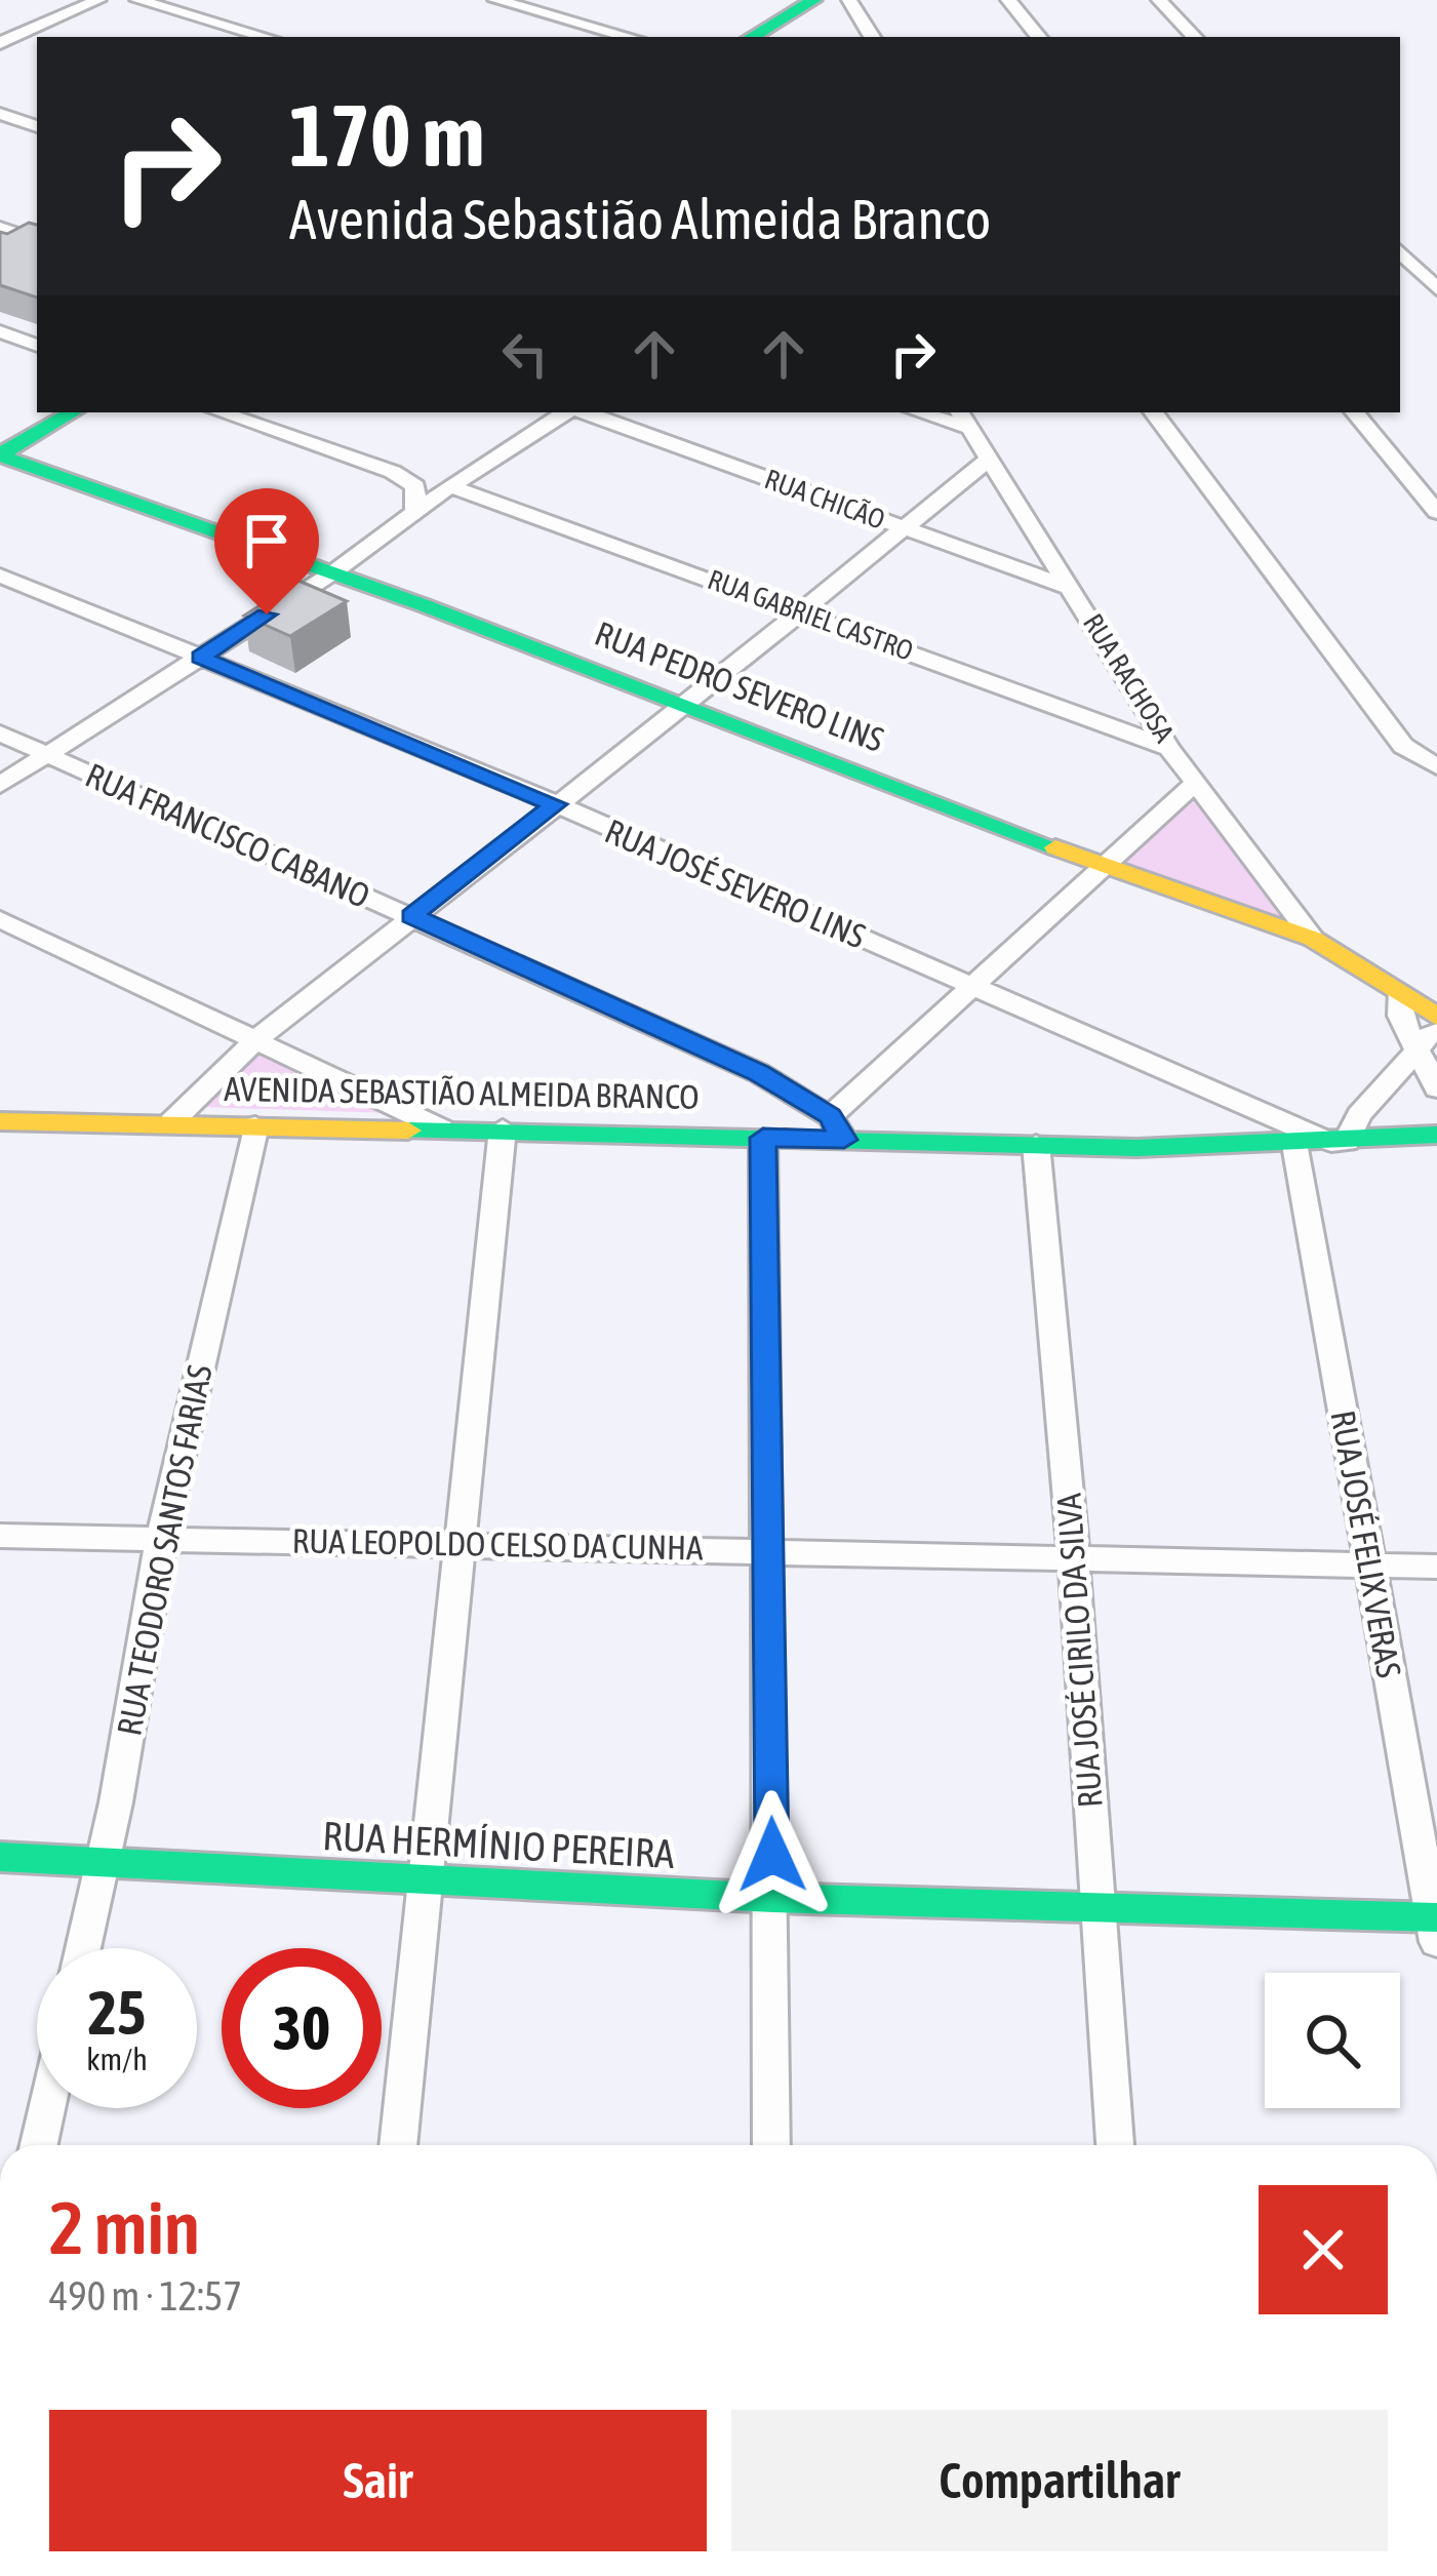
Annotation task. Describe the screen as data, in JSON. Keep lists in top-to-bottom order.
{
  "streets": {
    "street": [
      "RUA CHICÃO",
      "RUA GABRIEL CASTRO",
      "RUA RACHOSA",
      "RUA PEDRO SEVERO LINS",
      "RUA FRANCISCO CABANO",
      "RUA JOSÉ SEVERO LINS",
      "AVENIDA SEBASTIÃO ALMEIDA BRANCO",
      "RUA LEOPOLDO CELSO DA CUNHA",
      "RUA JOSÉ FELIX VERAS",
      "RUA TEODORO SANTOS FARIAS",
      "RUA JOSÉ CIRILO DA SILVA",
      "RUA HERMÍNIO PEREIRA"
    ]
  },
  "crossings": [
    ["RUA CHICÃO", "RUA RACHOSA"],
    ["RUA GABRIEL CASTRO", "RUA RACHOSA"],
    ["RUA RACHOSA", "RUA PEDRO SEVERO LINS"],
    ["RUA FRANCISCO CABANO", "AVENIDA SEBASTIÃO ALMEIDA BRANCO"],
    ["RUA JOSÉ SEVERO LINS", "AVENIDA SEBASTIÃO ALMEIDA BRANCO"],
    ["AVENIDA SEBASTIÃO ALMEIDA BRANCO", "RUA JOSÉ FELIX VERAS"],
    ["AVENIDA SEBASTIÃO ALMEIDA BRANCO", "RUA TEODORO SANTOS FARIAS"],
    ["AVENIDA SEBASTIÃO ALMEIDA BRANCO", "RUA JOSÉ CIRILO DA SILVA"],
    ["RUA LEOPOLDO CELSO DA CUNHA", "RUA JOSÉ FELIX VERAS"],
    ["RUA LEOPOLDO CELSO DA CUNHA", "RUA TEODORO SANTOS FARIAS"],
    ["RUA LEOPOLDO CELSO DA CUNHA", "RUA JOSÉ CIRILO DA SILVA"],
    ["RUA JOSÉ FELIX VERAS", "RUA HERMÍNIO PEREIRA"],
    ["RUA TEODORO SANTOS FARIAS", "RUA HERMÍNIO PEREIRA"],
    ["RUA JOSÉ CIRILO DA SILVA", "RUA HERMÍNIO PEREIRA"]
  ],
  "page": {
    "turn": ["170 m", "Avenida Sebastião Almeida Branco"],
    "speed": "25 km/h",
    "limit": "30",
    "heading": ["2 min", "490 m · 12:57"],
    "buttons": ["Sair", "Compartilhar"]
  }
}
